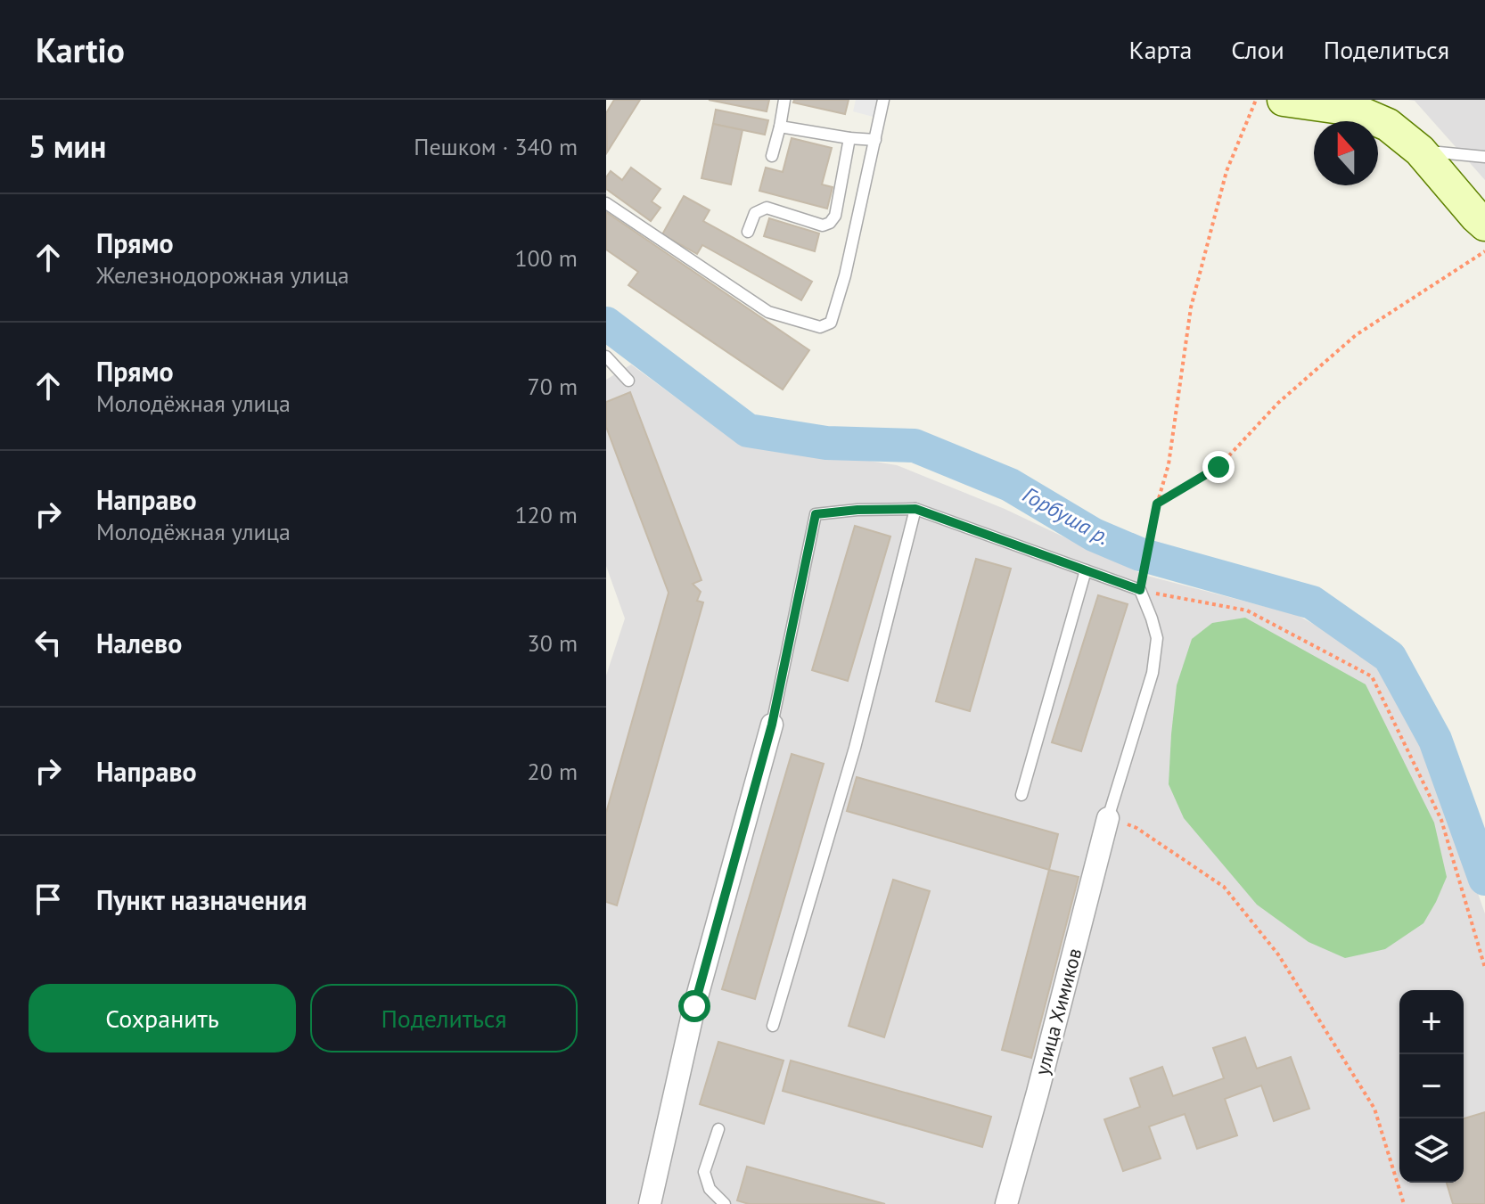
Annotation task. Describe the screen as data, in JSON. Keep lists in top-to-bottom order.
{
  "streets": {
    "street": ["улица Химиков"]
  },
  "water": ["Горбуша р."],
  "north": "top",
  "page": {
    "header": "Kartio",
    "nav": ["Карта", "Слои", "Поделиться"],
    "heading": ["5 мин", "Пешком · 340 m"],
    "list": [
      ["Прямо", "Железнодорожная улица", "100 m"],
      ["Прямо", "Молодёжная улица", "70 m"],
      ["Направо", "Молодёжная улица", "120 m"],
      ["Налево", "30 m"],
      ["Направо", "20 m"],
      "Пункт назначения"
    ],
    "buttons": ["Сохранить", "Поделиться"],
    "map_buttons": ["+", "−"]
  }
}
